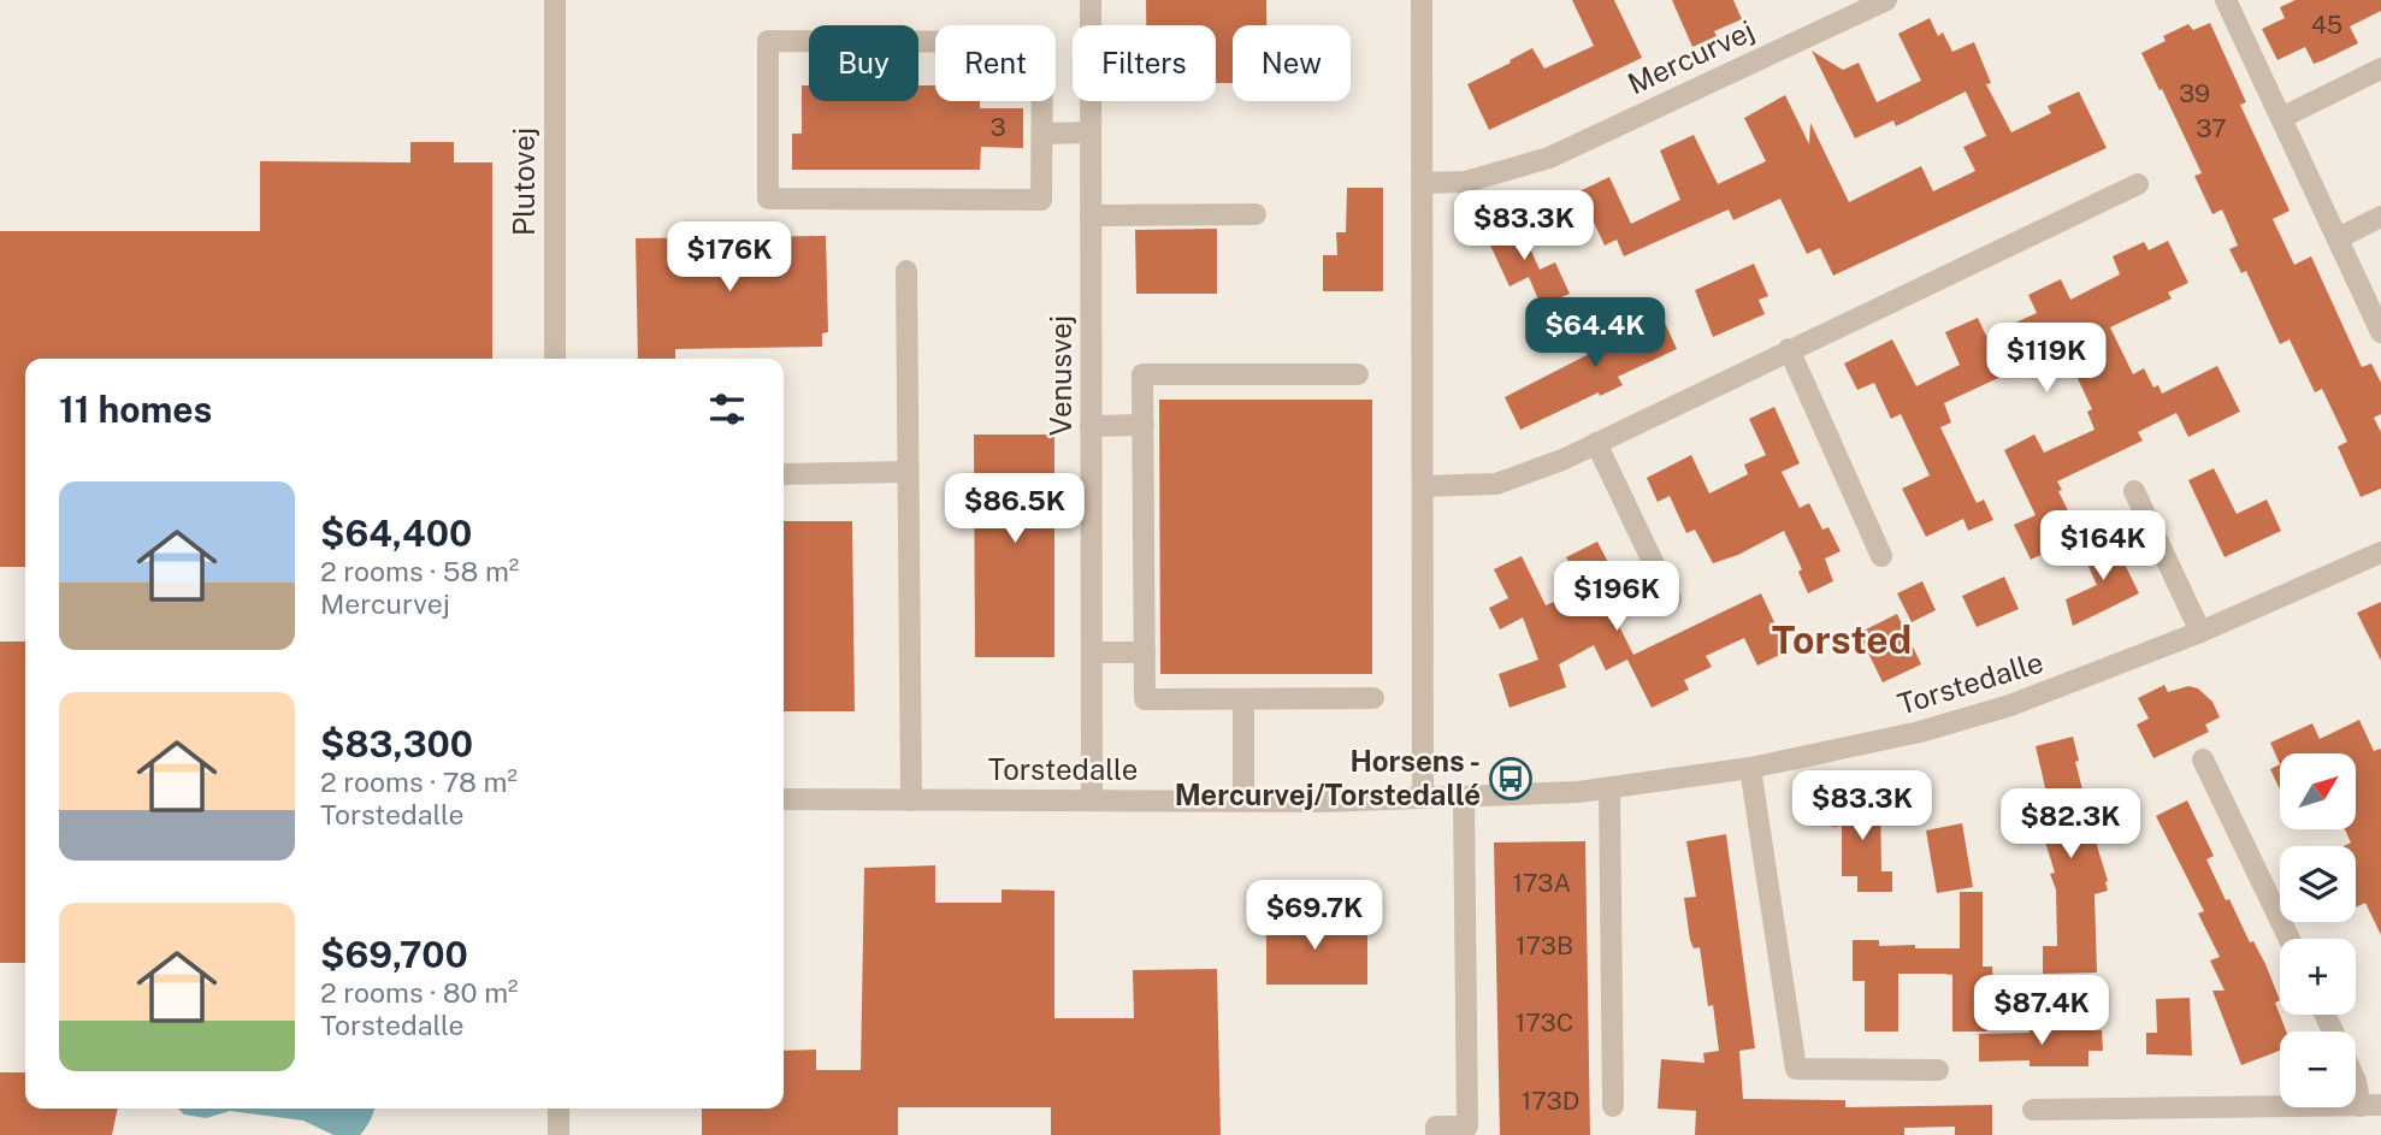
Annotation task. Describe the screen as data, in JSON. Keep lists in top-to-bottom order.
{
  "streets": {
    "street": [
      "Mercurvej",
      "Plutovej",
      "Venusvej",
      "Torstedalle"
    ]
  },
  "crossings": [
    ["Venusvej", "Torstedalle"]
  ],
  "districts": ["Torsted"],
  "places": {
    "bus stop": ["Horsens - Mercurvej/Torstedallé"]
  },
  "house_numbers": [
    "45",
    "39",
    "3",
    "37",
    "173A",
    "173B",
    "173C",
    "173D"
  ],
  "north": "top right",
  "page": {
    "chip": [
      "Buy",
      "Rent",
      "Filters",
      "New"
    ],
    "price": [
      "$83.3K",
      "$176K",
      "$64.4K",
      "$119K",
      "$86.5K",
      "$164K",
      "$196K",
      "$83.3K",
      "$82.3K",
      "$69.7K",
      "$87.4K"
    ],
    "heading": "11 homes",
    "list": [
      {
        "name": "$64,400",
        "note": "2 rooms · 58 m² · Mercurvej"
      },
      {
        "name": "$83,300",
        "note": "2 rooms · 78 m² · Torstedalle"
      },
      {
        "name": "$69,700",
        "note": "2 rooms · 80 m² · Torstedalle"
      }
    ],
    "map_buttons": ["+", "−"]
  }
}
